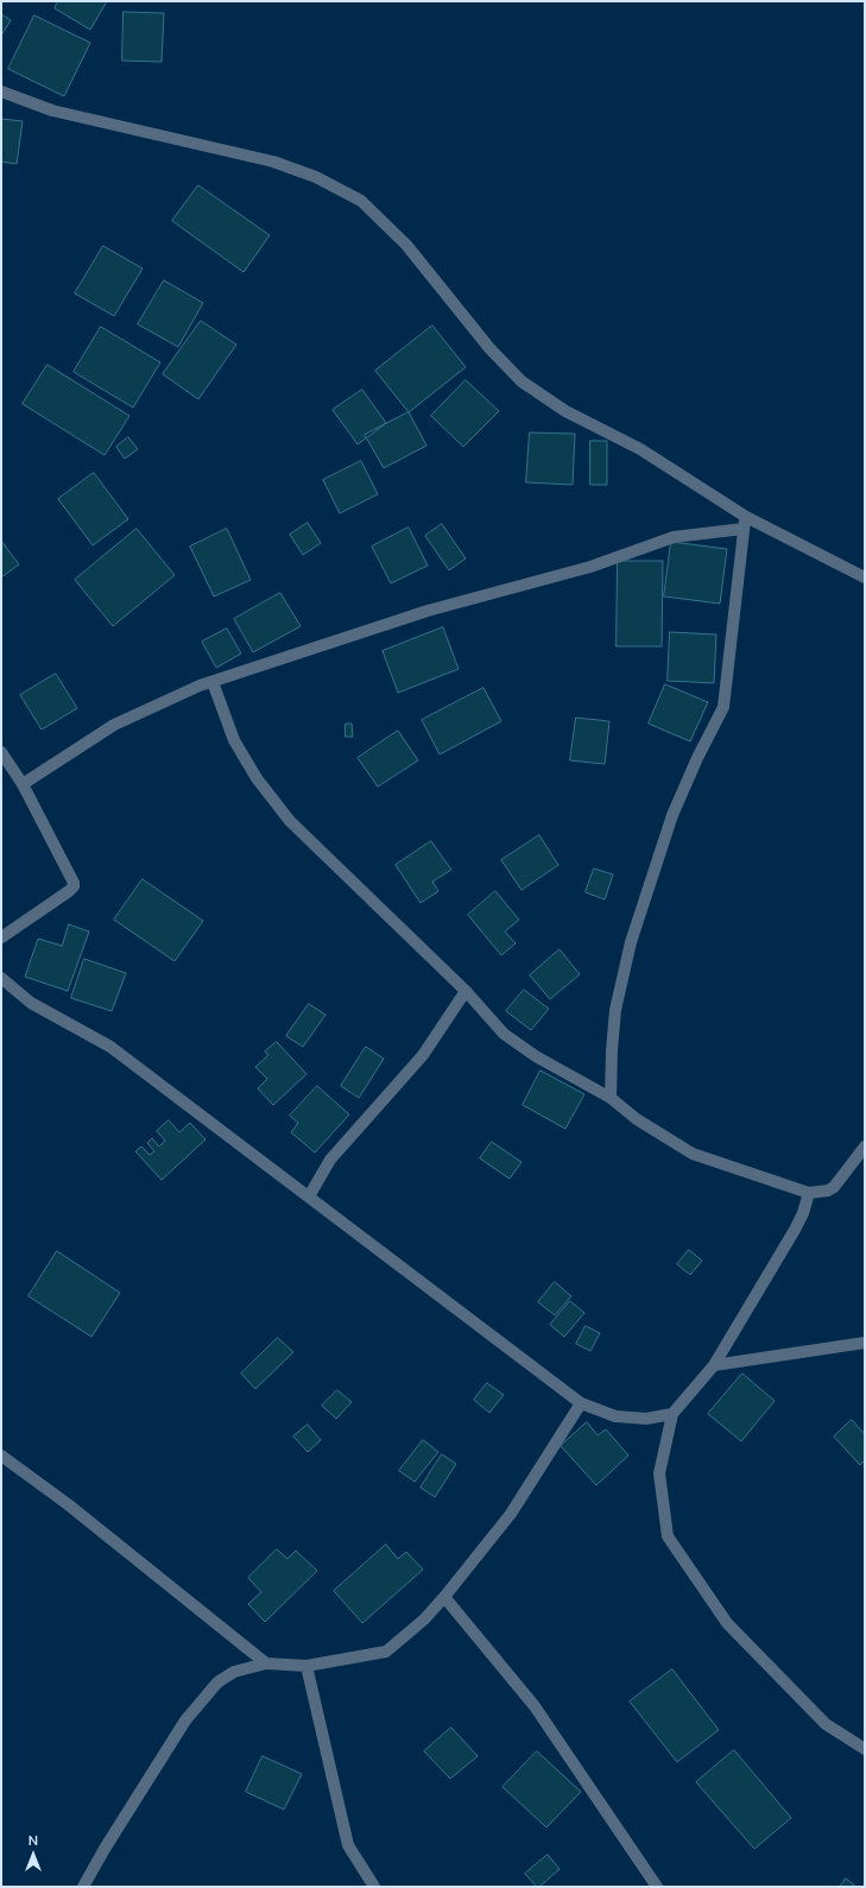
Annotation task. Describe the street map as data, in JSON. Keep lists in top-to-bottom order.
{
  "north": "top"
}
